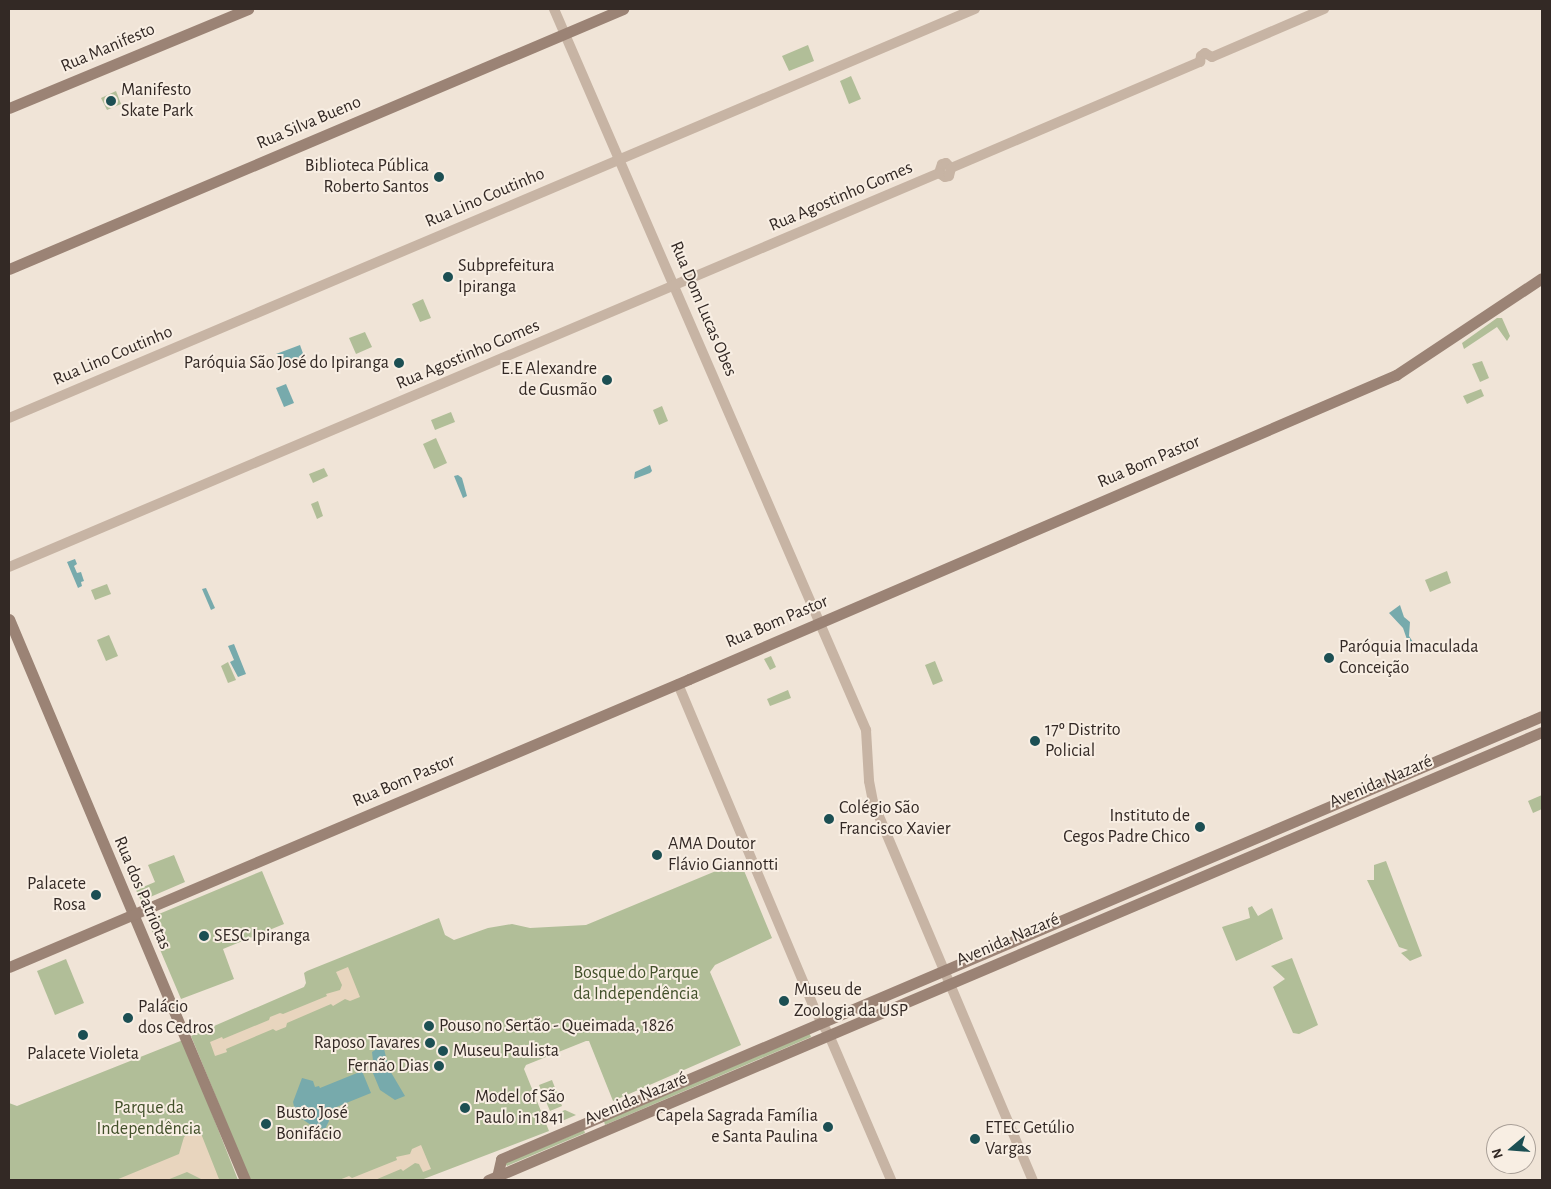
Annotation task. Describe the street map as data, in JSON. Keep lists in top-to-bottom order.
{
  "streets": {
    "main road": [
      "Rua Manifesto",
      "Rua Silva Bueno",
      "Rua Bom Pastor",
      "Avenida Nazaré",
      "Rua dos Patriotas"
    ],
    "street": ["Rua Agostinho Gomes", "Rua Lino Coutinho", "Rua Dom Lucas Obes"]
  },
  "crossings": [
    ["Rua Silva Bueno", "Rua Dom Lucas Obes"],
    ["Rua Agostinho Gomes", "Rua Dom Lucas Obes"],
    ["Rua Lino Coutinho", "Rua Dom Lucas Obes"],
    ["Rua Dom Lucas Obes", "Rua Bom Pastor"],
    ["Rua Dom Lucas Obes", "Avenida Nazaré"],
    ["Rua Bom Pastor", "Rua dos Patriotas"]
  ],
  "parks": ["Bosque do Parque da Independência", "Parque da Independência"],
  "places": [
    "Manifesto Skate Park",
    "Biblioteca Pública Roberto Santos",
    "Subprefeitura Ipiranga",
    "Paróquia São José do Ipiranga",
    "E.E Alexandre de Gusmão",
    "Paróquia Imaculada Conceição",
    "17º Distrito Policial",
    "Colégio São Francisco Xavier",
    "Instituto de Cegos Padre Chico",
    "AMA Doutor Flávio Giannotti",
    "Palacete Rosa",
    "SESC Ipiranga",
    "Museu de Zoologia da USP",
    "Palácio dos Cedros",
    "Pouso no Sertão - Queimada, 1826",
    "Palacete Violeta",
    "Raposo Tavares",
    "Museu Paulista",
    "Fernão Dias",
    "Model of São Paulo in 1841",
    "Busto José Bonifácio",
    "Capela Sagrada Família e Santa Paulina",
    "ETEC Getúlio Vargas"
  ],
  "north": "left"
}
